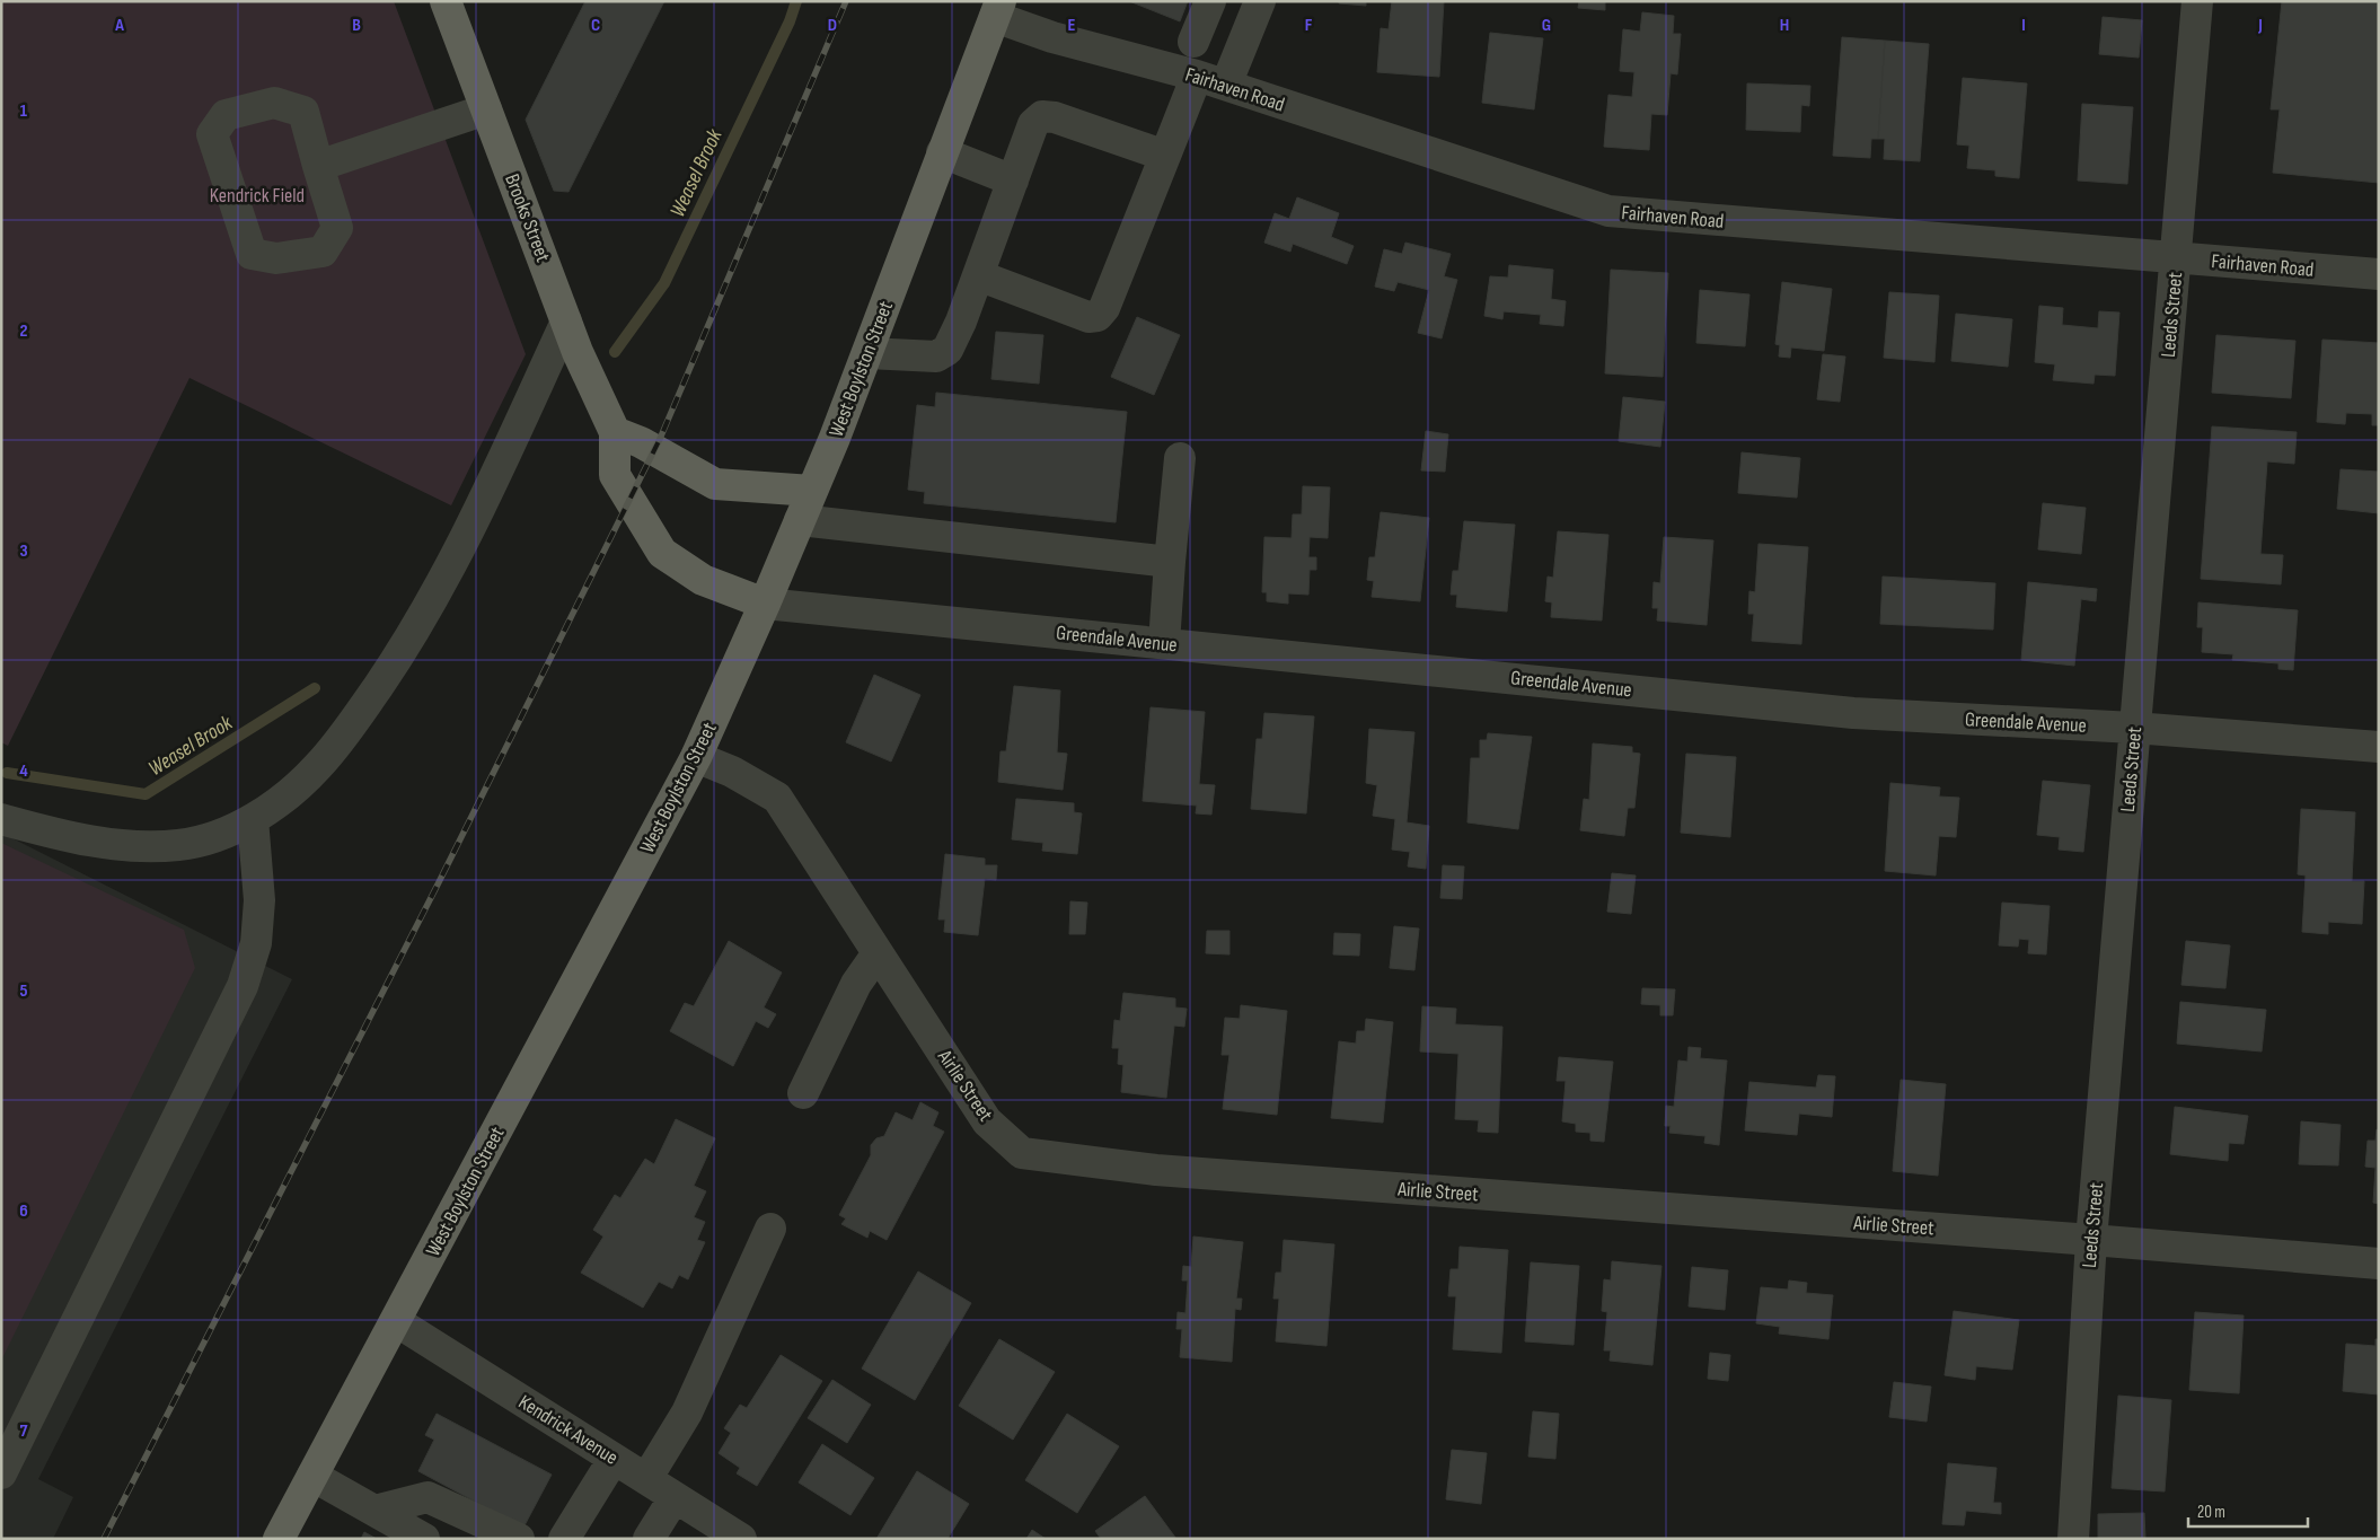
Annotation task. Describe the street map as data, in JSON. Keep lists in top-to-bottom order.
{
  "streets": {
    "main road": ["Brooks Street", "West Boylston Street"],
    "street": [
      "Fairhaven Road",
      "Leeds Street",
      "Greendale Avenue",
      "Airlie Street",
      "Kendrick Avenue"
    ]
  },
  "crossings": [
    ["Fairhaven Road", "Leeds Street"],
    ["Fairhaven Road", "West Boylston Street"],
    ["Brooks Street", "West Boylston Street"],
    ["Brooks Street", "Greendale Avenue"],
    ["Leeds Street", "Greendale Avenue"],
    ["Leeds Street", "Airlie Street"],
    ["West Boylston Street", "Greendale Avenue"],
    ["West Boylston Street", "Airlie Street"],
    ["West Boylston Street", "Kendrick Avenue"]
  ],
  "water": ["Weasel Brook"],
  "parks": ["Kendrick Field"],
  "scale_bar": "20 m",
  "grid": {
    "columns": [
      "A",
      "B",
      "C",
      "D",
      "E",
      "F",
      "G",
      "H",
      "I",
      "J"
    ],
    "rows": [
      "1",
      "2",
      "3",
      "4",
      "5",
      "6",
      "7"
    ]
  }
}
